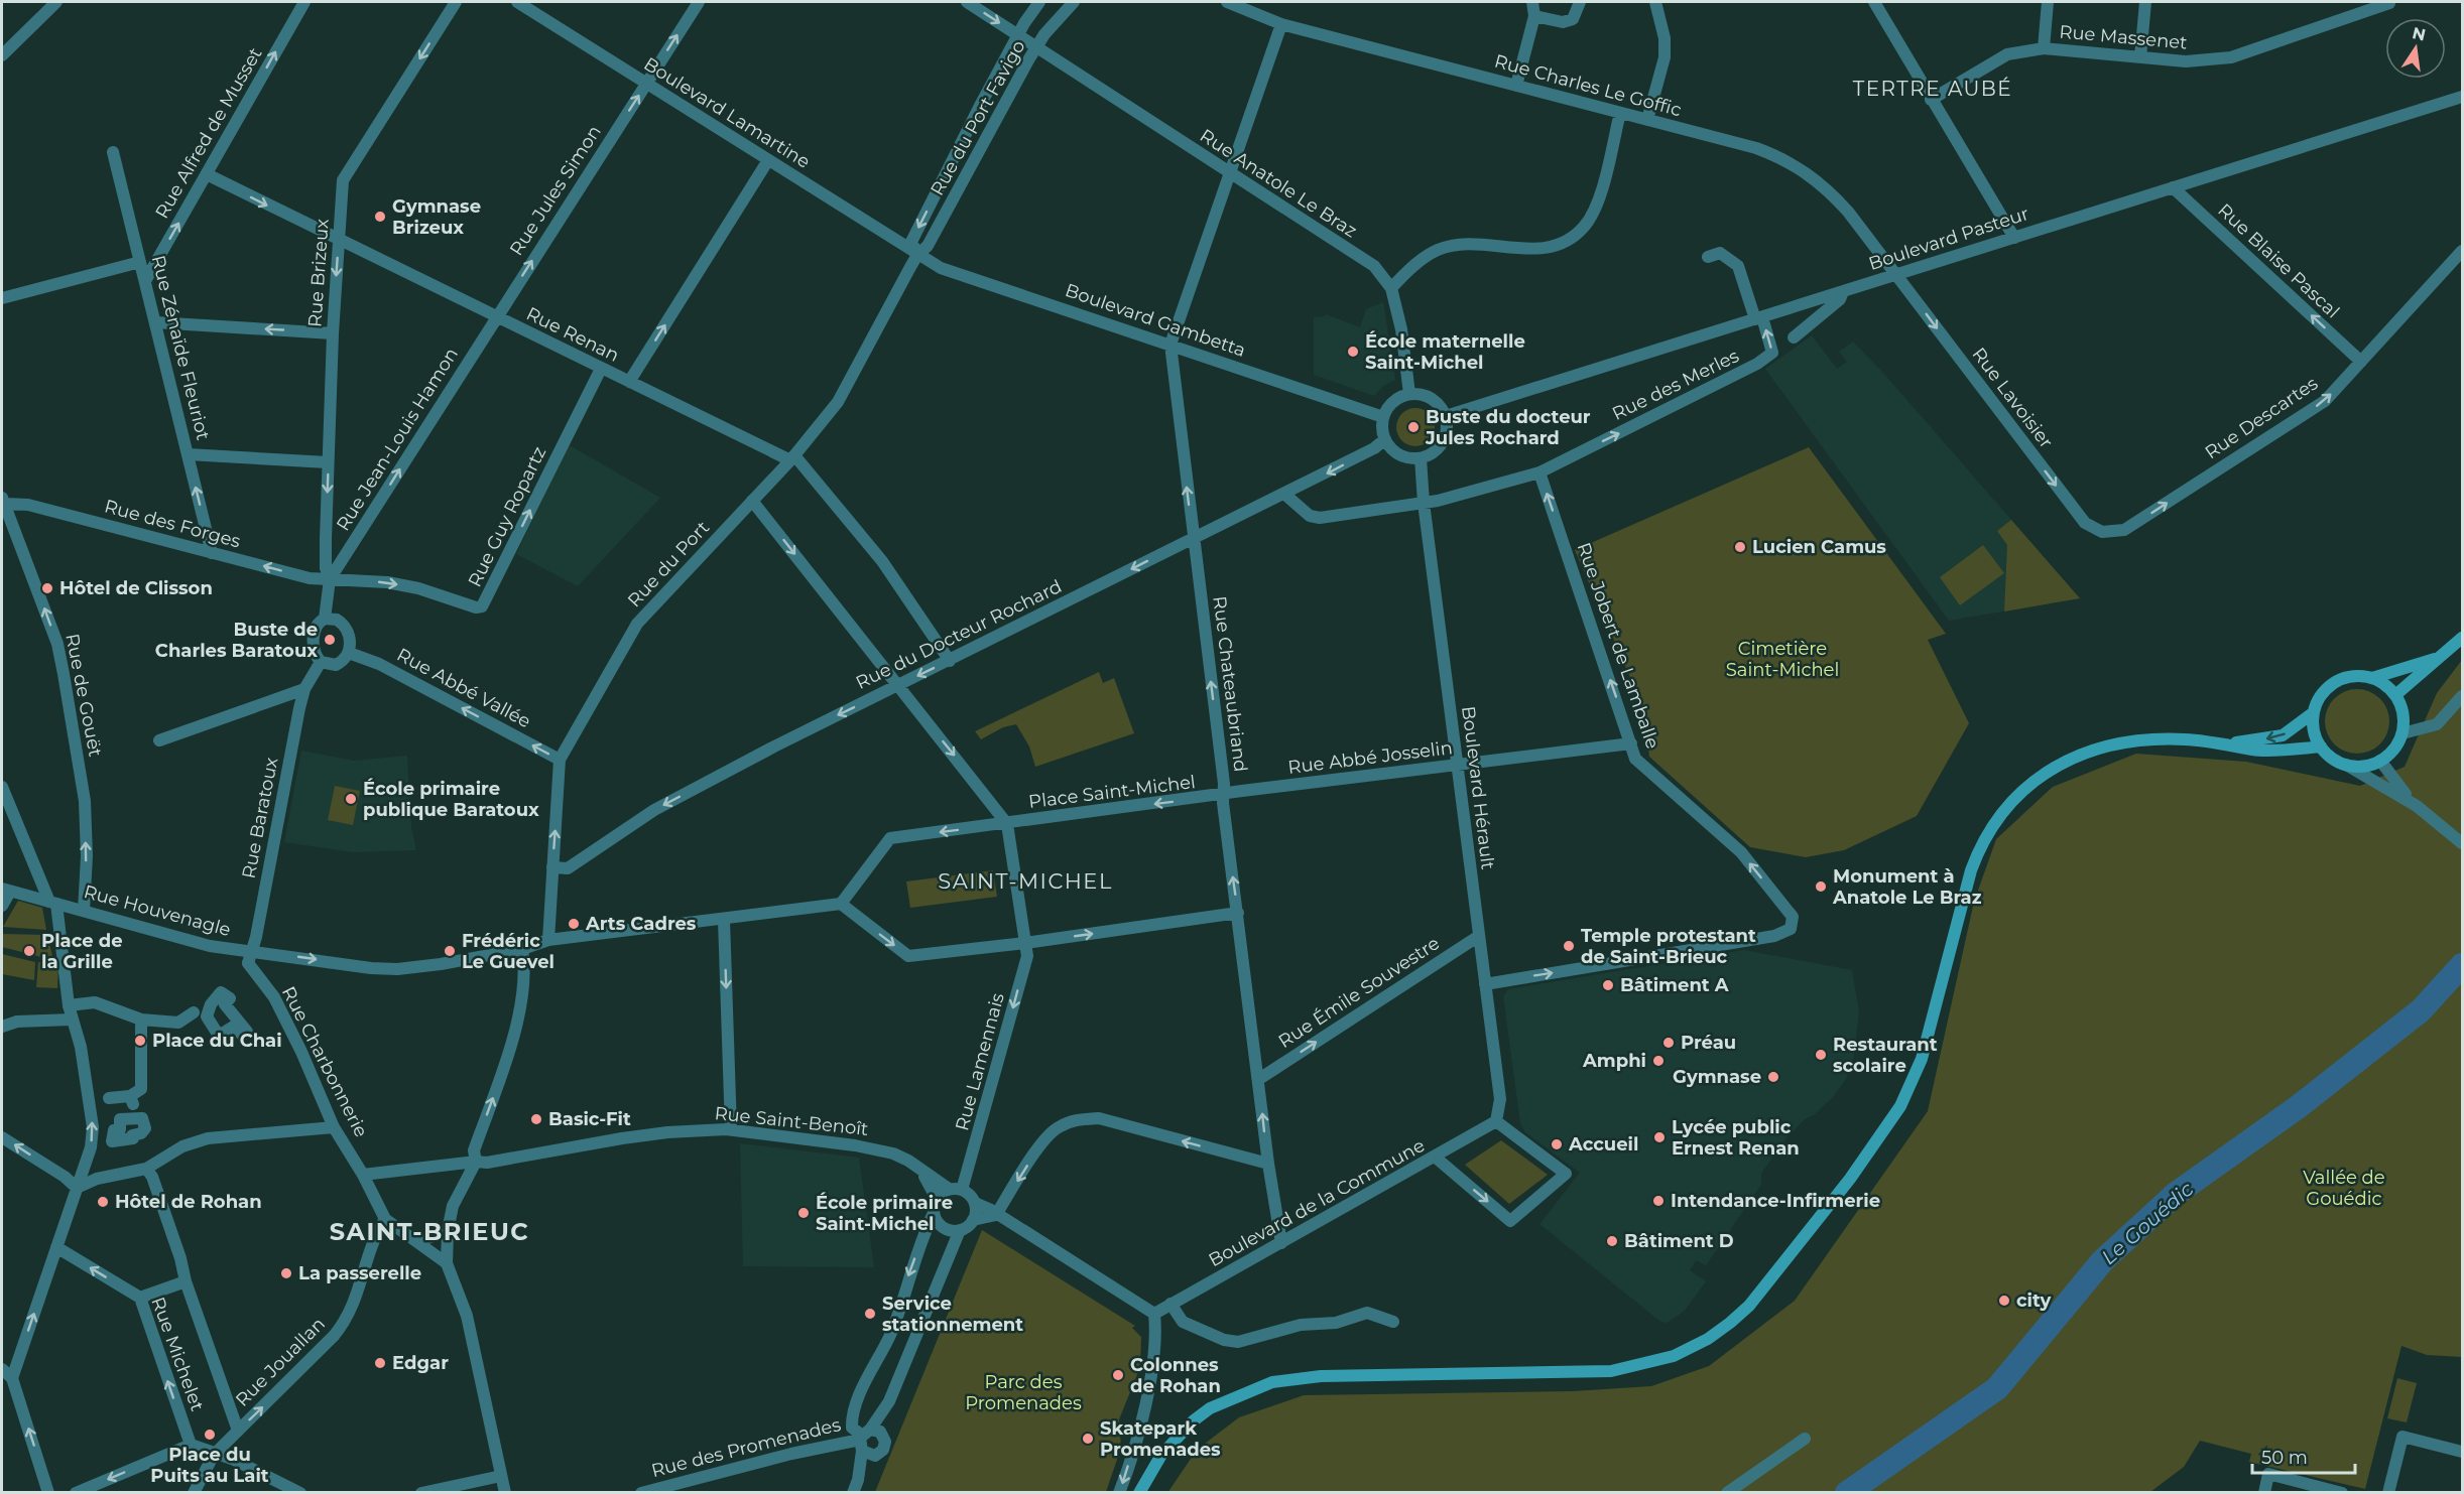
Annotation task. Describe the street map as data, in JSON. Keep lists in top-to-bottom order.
{
  "streets": {
    "street": [
      "Rue Massenet",
      "Rue Charles Le Goffic",
      "Boulevard Lamartine",
      "Rue du Port Favigo",
      "Rue Alfred de Musset",
      "Rue Anatole Le Braz",
      "Rue Jules Simon",
      "Boulevard Pasteur",
      "Rue Blaise Pascal",
      "Rue Brizeux",
      "Boulevard Gambetta",
      "Rue Renan",
      "Rue Zénaïde Fleuriot",
      "Rue des Merles",
      "Rue Lavoisier",
      "Rue Descartes",
      "Rue Jean-Louis Hamon",
      "Rue Guy Ropartz",
      "Rue des Forges",
      "Rue du Port",
      "Rue du Docteur Rochard",
      "Rue Jobert de Lamballe",
      "Rue Chateaubriand",
      "Rue Abbé Vallée",
      "Rue de Gouët",
      "Rue Abbé Josselin",
      "Boulevard Hérault",
      "Place Saint-Michel",
      "Rue Baratoux",
      "Rue Houvenagle",
      "Rue Émile Souvestre",
      "Rue Charbonnerie",
      "Rue Lamennais",
      "Rue Saint-Benoît",
      "Boulevard de la Commune",
      "Rue Michelet",
      "Rue Jouallan",
      "Rue des Promenades"
    ]
  },
  "crossings": [
    ["Rue Charles Le Goffic", "Boulevard Pasteur"],
    ["Rue Charles Le Goffic", "Rue Lavoisier"],
    ["Boulevard Lamartine", "Rue du Port Favigo"],
    ["Boulevard Lamartine", "Rue Jules Simon"],
    ["Boulevard Lamartine", "Boulevard Gambetta"],
    ["Boulevard Lamartine", "Rue du Port"],
    ["Rue du Port Favigo", "Boulevard Gambetta"],
    ["Rue du Port Favigo", "Rue du Port"],
    ["Rue Alfred de Musset", "Rue Renan"],
    ["Rue Alfred de Musset", "Rue Zénaïde Fleuriot"],
    ["Rue Anatole Le Braz", "Boulevard Pasteur"],
    ["Rue Anatole Le Braz", "Boulevard Gambetta"],
    ["Rue Anatole Le Braz", "Rue du Docteur Rochard"],
    ["Rue Anatole Le Braz", "Boulevard Hérault"],
    ["Rue Jules Simon", "Rue Renan"],
    ["Rue Jules Simon", "Rue Jean-Louis Hamon"],
    ["Boulevard Pasteur", "Rue Blaise Pascal"],
    ["Boulevard Pasteur", "Boulevard Gambetta"],
    ["Boulevard Pasteur", "Rue des Merles"],
    ["Boulevard Pasteur", "Rue Lavoisier"],
    ["Boulevard Pasteur", "Rue du Docteur Rochard"],
    ["Boulevard Pasteur", "Boulevard Hérault"],
    ["Rue Blaise Pascal", "Rue Descartes"],
    ["Rue Brizeux", "Rue Renan"],
    ["Rue Brizeux", "Rue Jean-Louis Hamon"],
    ["Rue Brizeux", "Rue Guy Ropartz"],
    ["Rue Brizeux", "Rue des Forges"],
    ["Boulevard Gambetta", "Rue du Port"],
    ["Boulevard Gambetta", "Rue du Docteur Rochard"],
    ["Boulevard Gambetta", "Rue Chateaubriand"],
    ["Boulevard Gambetta", "Boulevard Hérault"],
    ["Rue Renan", "Rue Jean-Louis Hamon"],
    ["Rue Renan", "Rue Guy Ropartz"],
    ["Rue Renan", "Rue du Port"],
    ["Rue Zénaïde Fleuriot", "Rue des Forges"],
    ["Rue des Merles", "Rue du Docteur Rochard"],
    ["Rue des Merles", "Rue Jobert de Lamballe"],
    ["Rue des Merles", "Boulevard Hérault"],
    ["Rue Lavoisier", "Rue Descartes"],
    ["Rue Jean-Louis Hamon", "Rue Guy Ropartz"],
    ["Rue Jean-Louis Hamon", "Rue des Forges"],
    ["Rue Guy Ropartz", "Rue des Forges"],
    ["Rue des Forges", "Rue de Gouët"],
    ["Rue du Port", "Rue du Docteur Rochard"],
    ["Rue du Port", "Rue Abbé Vallée"],
    ["Rue du Port", "Rue Houvenagle"],
    ["Rue du Docteur Rochard", "Rue Chateaubriand"],
    ["Rue du Docteur Rochard", "Boulevard Hérault"],
    ["Rue Jobert de Lamballe", "Rue Abbé Josselin"],
    ["Rue Jobert de Lamballe", "Boulevard Hérault"],
    ["Rue Chateaubriand", "Rue Abbé Josselin"],
    ["Rue Chateaubriand", "Place Saint-Michel"],
    ["Rue Chateaubriand", "Rue Émile Souvestre"],
    ["Rue Chateaubriand", "Boulevard de la Commune"],
    ["Rue Abbé Vallée", "Rue Baratoux"],
    ["Rue de Gouët", "Rue Houvenagle"],
    ["Rue Abbé Josselin", "Boulevard Hérault"],
    ["Rue Abbé Josselin", "Place Saint-Michel"],
    ["Boulevard Hérault", "Rue Émile Souvestre"],
    ["Boulevard Hérault", "Boulevard de la Commune"],
    ["Place Saint-Michel", "Rue Houvenagle"],
    ["Place Saint-Michel", "Rue Lamennais"],
    ["Rue Baratoux", "Rue Houvenagle"],
    ["Rue Baratoux", "Rue Charbonnerie"],
    ["Rue Houvenagle", "Rue Charbonnerie"],
    ["Rue Charbonnerie", "Rue Saint-Benoît"],
    ["Rue Charbonnerie", "Rue Jouallan"],
    ["Rue Lamennais", "Rue Saint-Benoît"]
  ],
  "one_way": [
    "Rue Alfred de Musset",
    "Rue Jules Simon",
    "Rue Blaise Pascal",
    "Rue Brizeux",
    "Rue des Merles",
    "Rue Lavoisier",
    "Rue Descartes",
    "Rue Jean-Louis Hamon",
    "Rue Guy Ropartz",
    "Rue du Docteur Rochard",
    "Rue Chateaubriand",
    "Rue Abbé Vallée",
    "Place Saint-Michel",
    "Rue Émile Souvestre",
    "Rue Lamennais",
    "Rue Jouallan"
  ],
  "districts": ["TERTRE AUBÉ", "SAINT-MICHEL", "SAINT-BRIEUC"],
  "water": ["Le Gouédic"],
  "parks": ["Cimetière Saint-Michel", "Vallée de Gouédic", "Parc des Promenades"],
  "places": [
    "Gymnase Brizeux",
    "École maternelle Saint-Michel",
    "Buste du docteur Jules Rochard",
    "Lucien Camus",
    "Hôtel de Clisson",
    "Buste de Charles Baratoux",
    "École primaire publique Baratoux",
    "Monument à Anatole Le Braz",
    "Arts Cadres",
    "Temple protestant de Saint-Brieuc",
    "Place de la Grille",
    "Frédéric Le Guevel",
    "Bâtiment A",
    "Place du Chai",
    "Préau",
    "Restaurant scolaire",
    "Amphi",
    "Gymnase",
    "Basic-Fit",
    "Lycée public Ernest Renan",
    "Accueil",
    "Intendance-Infirmerie",
    "Hôtel de Rohan",
    "École primaire Saint-Michel",
    "Bâtiment D",
    "La passerelle",
    "city",
    "Service stationnement",
    "Edgar",
    "Colonnes de Rohan",
    "Place du Puits au Lait",
    "Skatepark Promenades"
  ],
  "scale_bar": "50 m",
  "north": "top"
}
